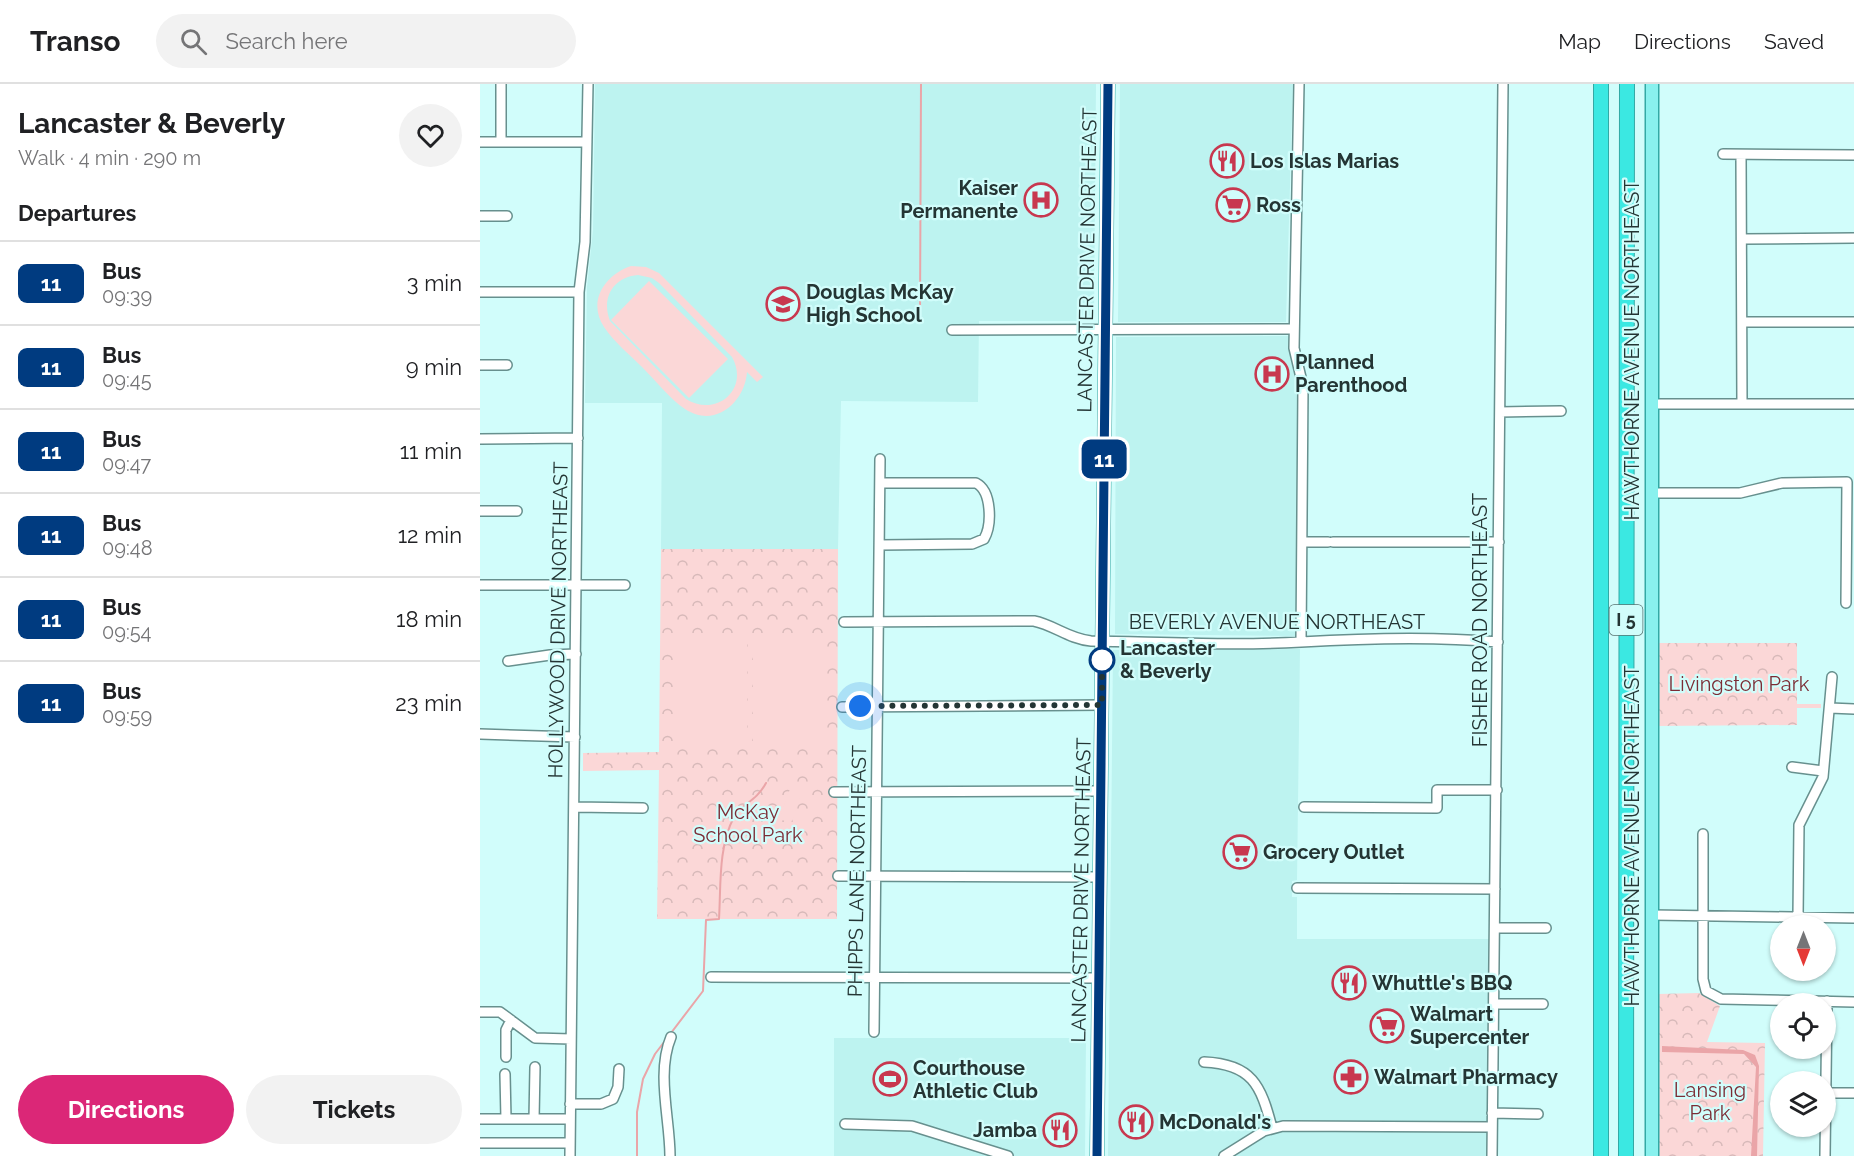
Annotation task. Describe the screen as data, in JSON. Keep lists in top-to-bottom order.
{
  "streets": {
    "highway": ["I 5"],
    "main road": ["LANCASTER DRIVE NORTHEAST", "HAWTHORNE AVENUE NORTHEAST"],
    "street": [
      "HOLLYWOOD DRIVE NORTHEAST",
      "FISHER ROAD NORTHEAST",
      "BEVERLY AVENUE NORTHEAST",
      "PHIPPS LANE NORTHEAST"
    ]
  },
  "crossings": [
    ["LANCASTER DRIVE NORTHEAST", "BEVERLY AVENUE NORTHEAST"],
    ["FISHER ROAD NORTHEAST", "BEVERLY AVENUE NORTHEAST"],
    ["BEVERLY AVENUE NORTHEAST", "PHIPPS LANE NORTHEAST"]
  ],
  "parks": ["Livingston Park", "McKay School Park", "Lansing Park"],
  "places": {
    "restaurant": [
      "Los Islas Marias",
      "Whuttle's BBQ",
      "McDonald's",
      "Jamba"
    ],
    "hospital": ["Kaiser Permanente", "Planned Parenthood"],
    "supermarket": ["Ross", "Grocery Outlet", "Walmart Supercenter"],
    "school or university": ["Douglas McKay High School"],
    "other": ["Lancaster & Beverly"],
    "pharmacy": ["Walmart Pharmacy"],
    "sports": ["Courthouse Athletic Club"]
  },
  "lines": ["bus line 11"],
  "north": "bottom",
  "page": {
    "header": "Transo",
    "search": "Search here",
    "nav": ["Map", "Directions", "Saved"],
    "heading": [
      ["Lancaster & Beverly", "Walk · 4 min · 290 m"],
      "Departures"
    ],
    "on_map": "11",
    "list": [
      {
        "mark": "11",
        "name": "Bus",
        "note": "09:39",
        "value": "3 min"
      },
      {
        "mark": "11",
        "name": "Bus",
        "note": "09:45",
        "value": "9 min"
      },
      {
        "mark": "11",
        "name": "Bus",
        "note": "09:47",
        "value": "11 min"
      },
      {
        "mark": "11",
        "name": "Bus",
        "note": "09:48",
        "value": "12 min"
      },
      {
        "mark": "11",
        "name": "Bus",
        "note": "09:54",
        "value": "18 min"
      },
      {
        "mark": "11",
        "name": "Bus",
        "note": "09:59",
        "value": "23 min"
      }
    ],
    "buttons": ["Directions", "Tickets"]
  }
}
